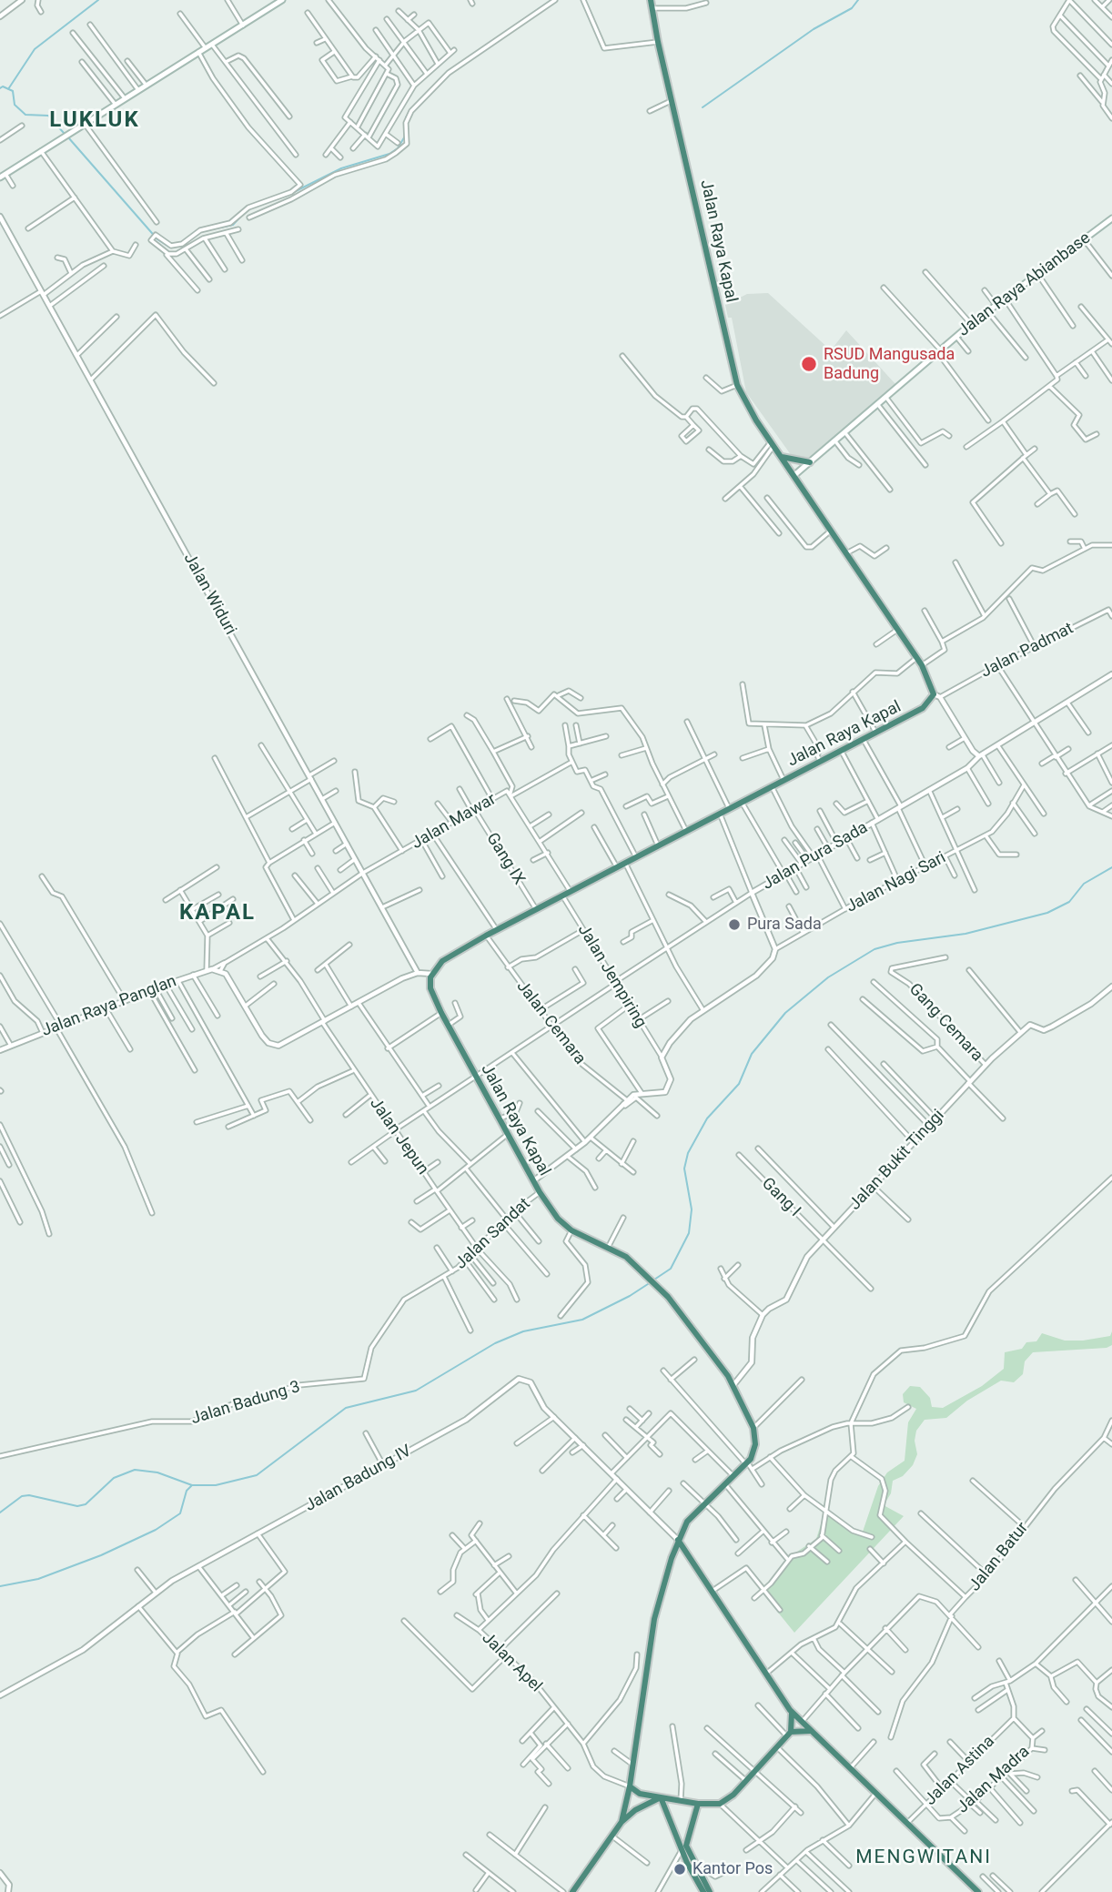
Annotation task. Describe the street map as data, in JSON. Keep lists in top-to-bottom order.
{
  "streets": {
    "highway": ["Jalan Raya Kapal"],
    "main road": ["Jalan Raya Abianbase"],
    "street": [
      "Jalan Widuri",
      "Jalan Padmat",
      "Jalan Mawar",
      "Jalan Pura Sada",
      "Gang IX",
      "Jalan Nagi Sari",
      "Jalan Jempiring",
      "Jalan Raya Panglan",
      "Jalan Cemara",
      "Gang Cemara",
      "Jalan Jepun",
      "Jalan Bukit Tinggi",
      "Gang I",
      "Jalan Sandat",
      "Jalan Badung 3",
      "Jalan Badung IV",
      "Jalan Batur",
      "Jalan Apel",
      "Jalan Astina",
      "Jalan Madra"
    ]
  },
  "crossings": [
    ["Jalan Raya Kapal", "Jalan Raya Abianbase"],
    ["Jalan Raya Kapal", "Jalan Mawar"],
    ["Jalan Raya Kapal", "Gang IX"],
    ["Jalan Raya Kapal", "Jalan Jempiring"],
    ["Jalan Raya Kapal", "Jalan Cemara"],
    ["Jalan Raya Kapal", "Jalan Sandat"],
    ["Jalan Widuri", "Jalan Mawar"],
    ["Jalan Mawar", "Gang IX"],
    ["Jalan Mawar", "Jalan Raya Panglan"],
    ["Jalan Mawar", "Jalan Jepun"],
    ["Jalan Pura Sada", "Jalan Nagi Sari"],
    ["Gang Cemara", "Jalan Bukit Tinggi"],
    ["Jalan Jepun", "Jalan Sandat"],
    ["Jalan Bukit Tinggi", "Gang I"],
    ["Jalan Sandat", "Jalan Badung 3"],
    ["Jalan Badung IV", "Jalan Apel"],
    ["Jalan Astina", "Jalan Madra"]
  ],
  "districts": ["LUKLUK", "KAPAL", "MENGWITANI"],
  "places": ["RSUD Mangusada Badung", "Pura Sada", "Kantor Pos"]
}
